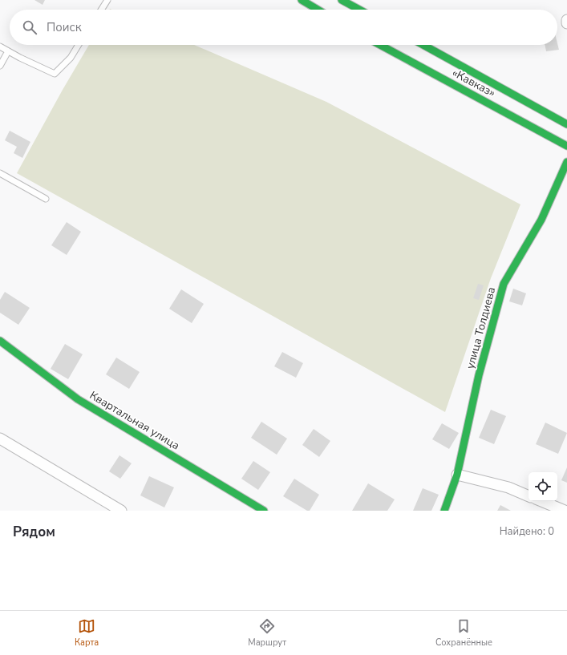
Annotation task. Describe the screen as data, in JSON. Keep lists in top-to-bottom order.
{
  "streets": {
    "main road": ["«Кавказ»", "улица Толдиева", "Квартальная улица"]
  },
  "page": {
    "search": "Поиск",
    "heading": ["Рядом", "Найдено: 0"],
    "nav": ["Карта", "Маршрут", "Сохранённые"]
  }
}
